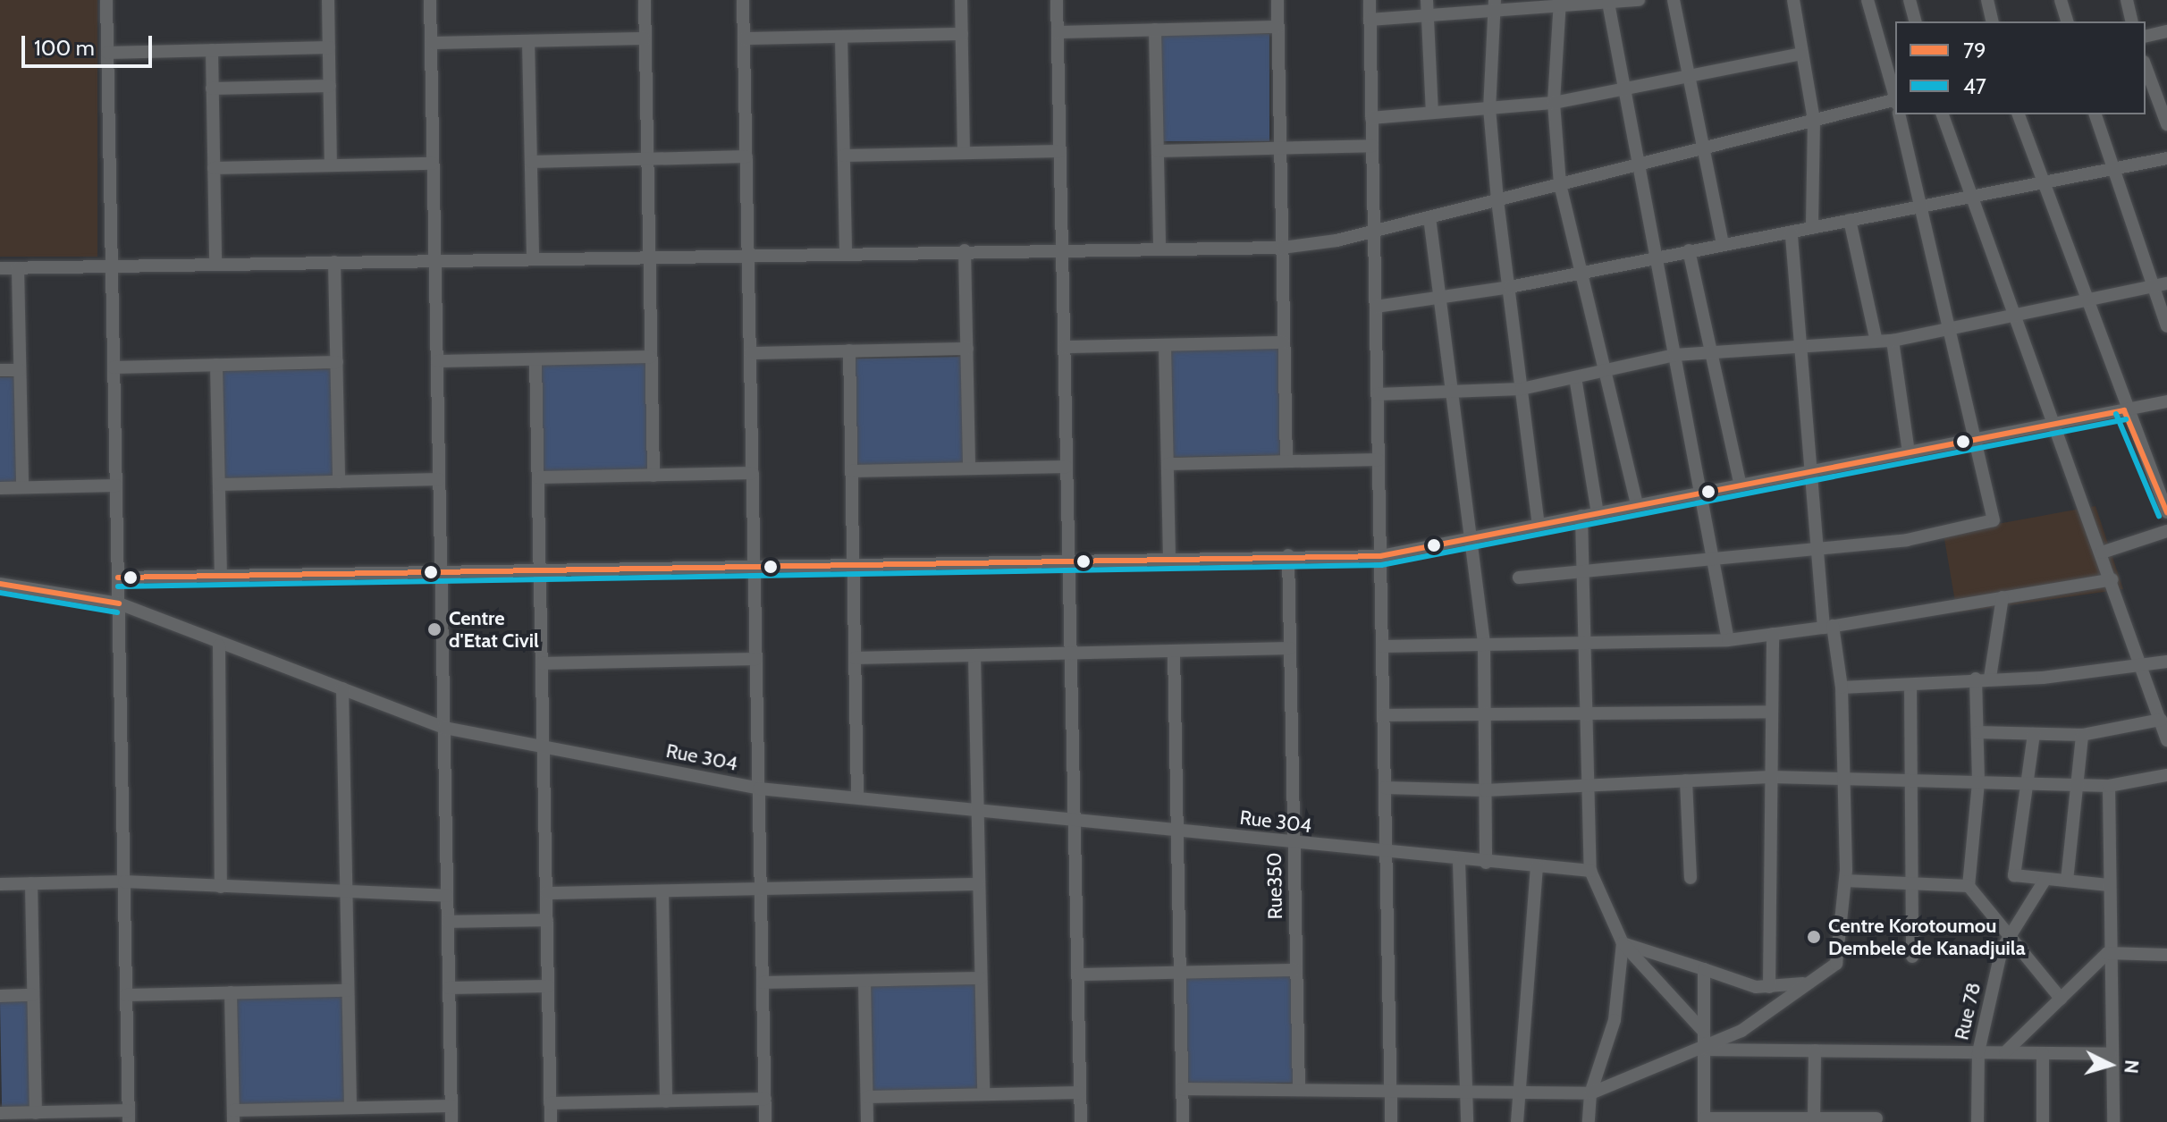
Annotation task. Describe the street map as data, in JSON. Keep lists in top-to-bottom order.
{
  "streets": {
    "street": ["Rue 304", "Rue350", "Rue 78"]
  },
  "crossings": [
    ["Rue 304", "Rue350"]
  ],
  "places": ["Centre d'Etat Civil", "Centre Korotoumou Dembele de Kanadjuila"],
  "lines": ["transit line 79", "transit line 47"],
  "legend": ["79", "47"],
  "scale_bar": "100 m",
  "north": "right"
}
